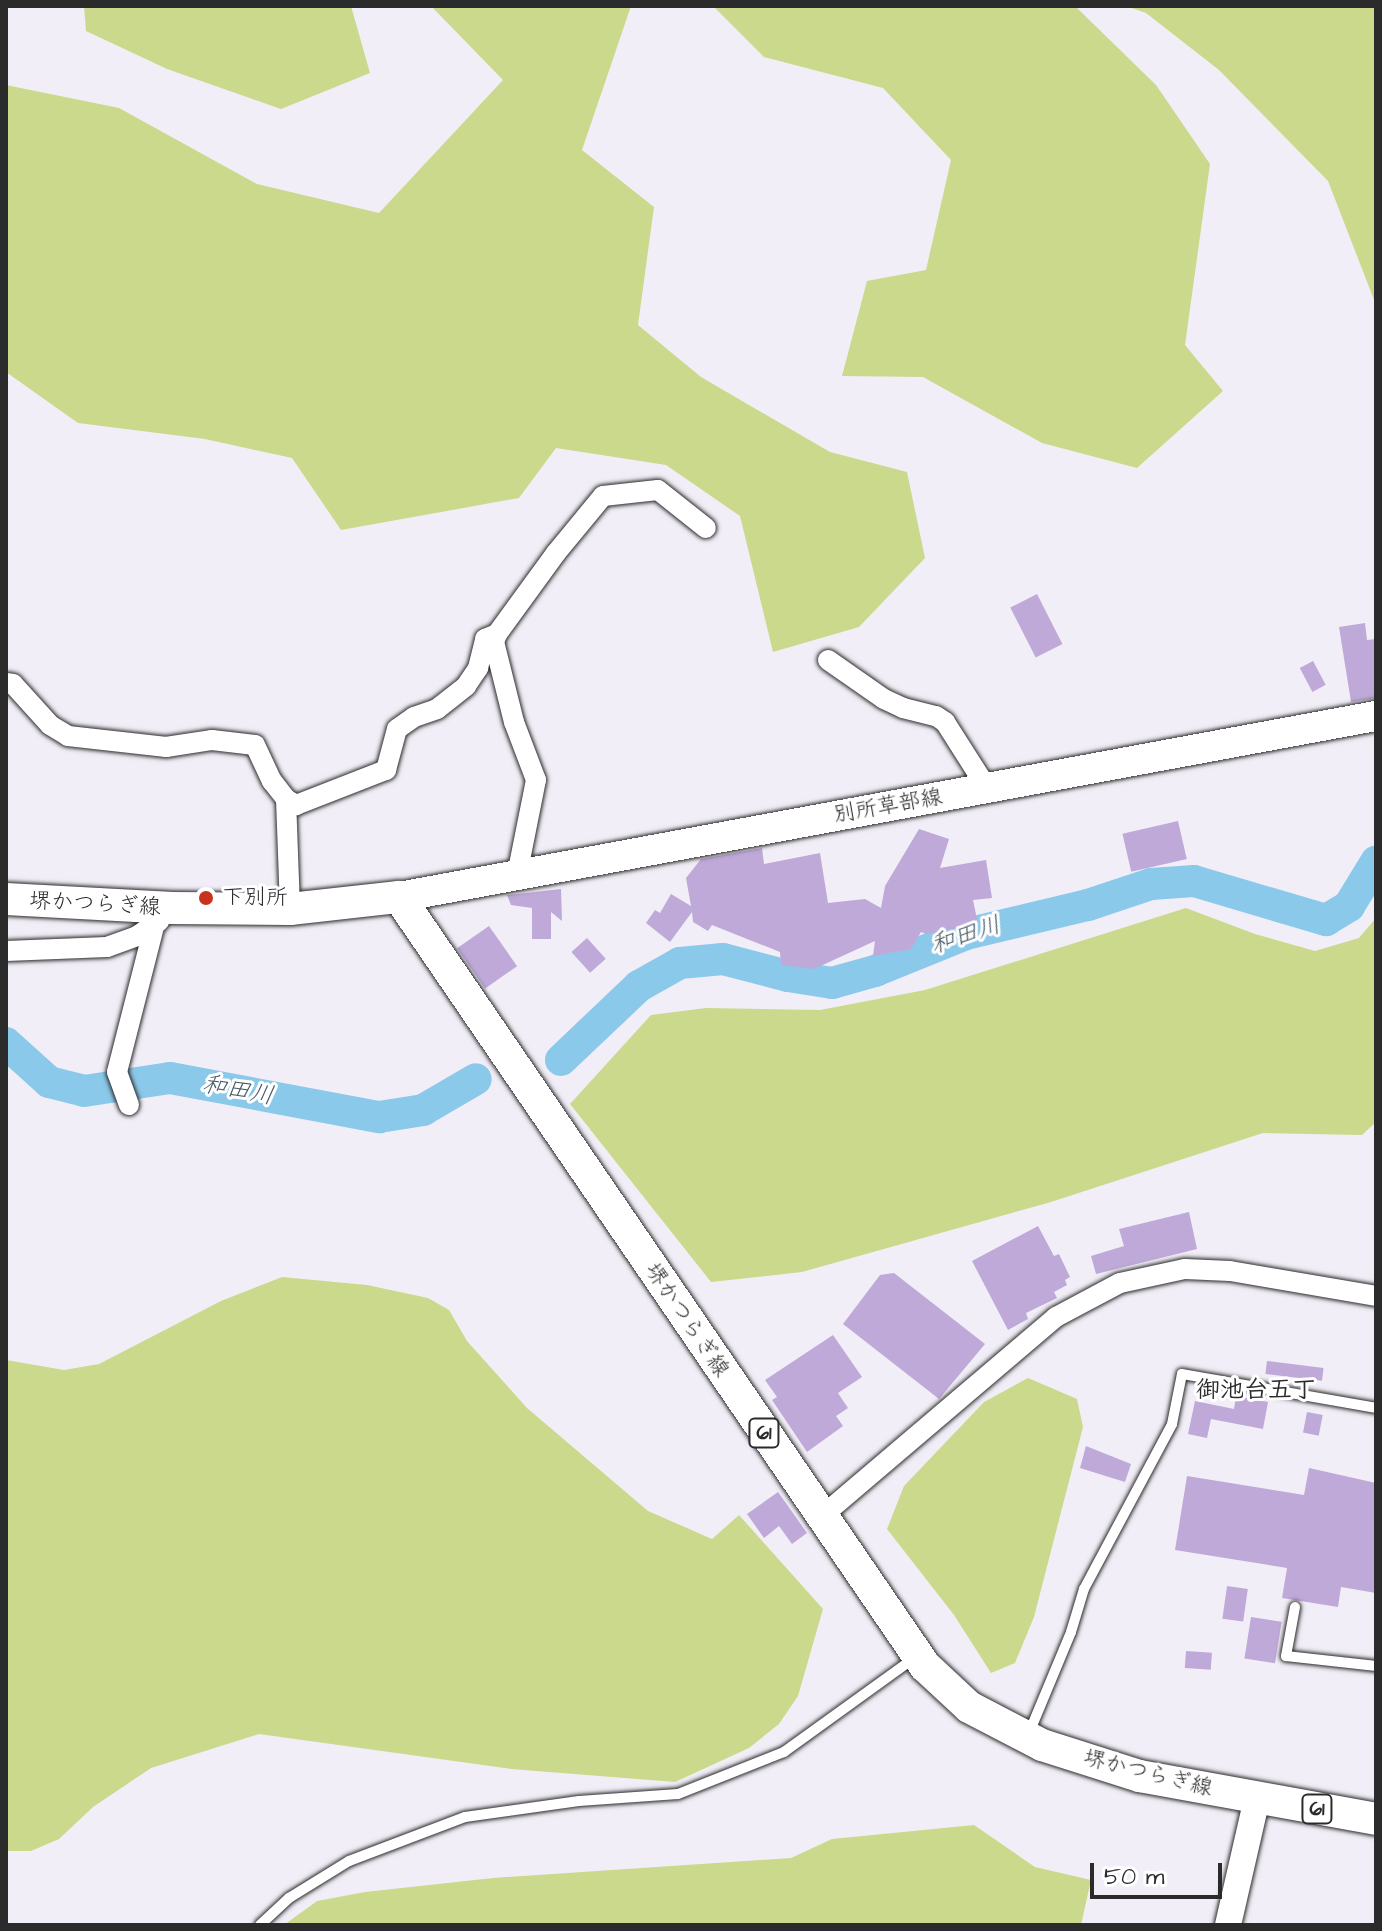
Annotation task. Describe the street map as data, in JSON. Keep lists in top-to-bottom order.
{
  "streets": {
    "main road": ["別所草部線", "堺かつらぎ線", "61"]
  },
  "crossings": [
    ["別所草部線", "堺かつらぎ線"]
  ],
  "districts": ["御池台五丁"],
  "water": ["和田川"],
  "places": ["下別所"],
  "scale_bar": "50 m"
}
